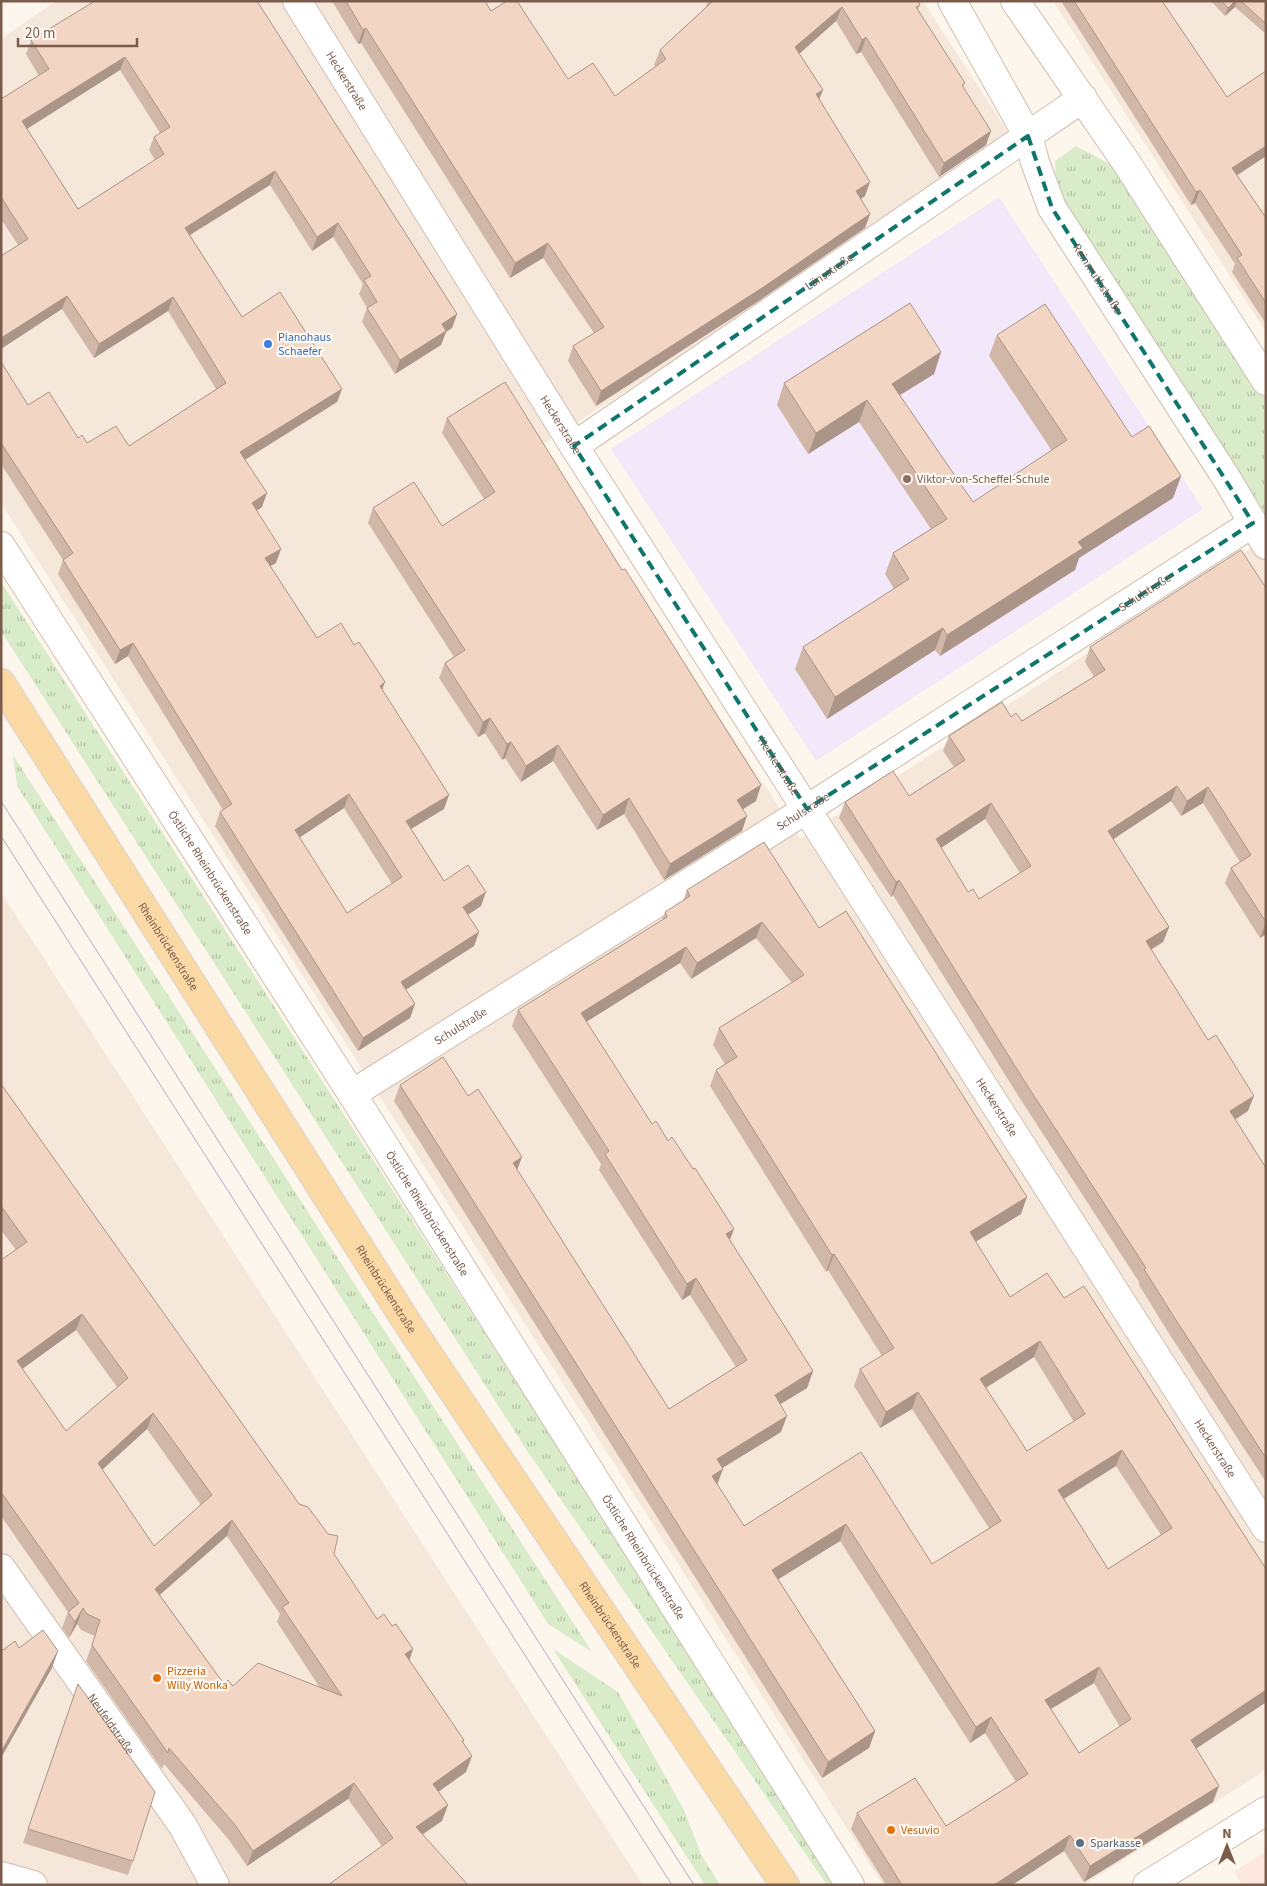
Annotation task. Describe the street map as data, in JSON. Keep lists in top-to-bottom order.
{
  "streets": {
    "main road": ["Rheinbrückenstraße"],
    "street": [
      "Heckerstraße",
      "Lönsstraße",
      "Reinmuthstraße",
      "Schulstraße",
      "Östliche Rheinbrückenstraße",
      "Neufeldstraße"
    ]
  },
  "crossings": [
    ["Heckerstraße", "Lönsstraße"],
    ["Heckerstraße", "Schulstraße"],
    ["Lönsstraße", "Reinmuthstraße"],
    ["Reinmuthstraße", "Schulstraße"],
    ["Schulstraße", "Östliche Rheinbrückenstraße"]
  ],
  "places": [
    "Pianohaus Schaefer",
    "Viktor-von-Scheffel-Schule",
    "Pizzeria Willy Wonka",
    "Vesuvio",
    "Sparkasse"
  ],
  "scale_bar": "20 m",
  "north": "top"
}
